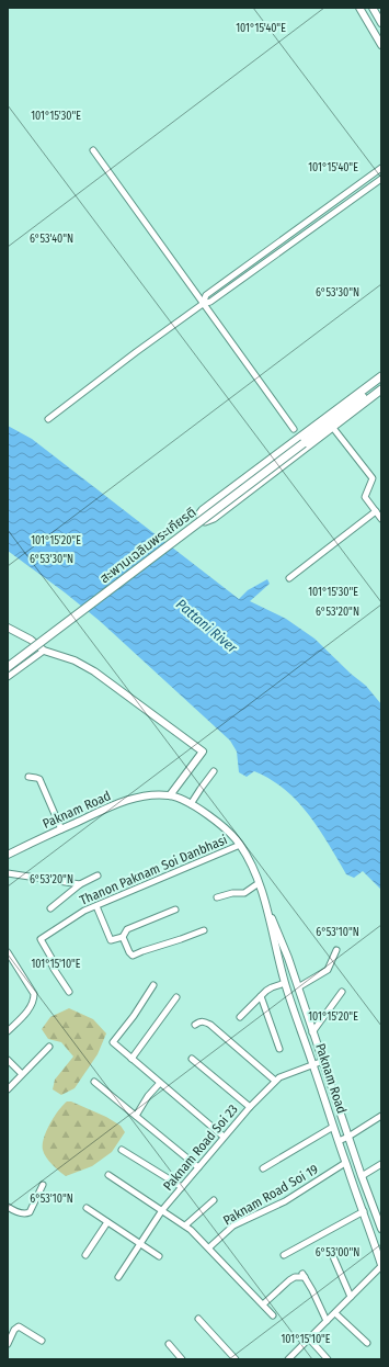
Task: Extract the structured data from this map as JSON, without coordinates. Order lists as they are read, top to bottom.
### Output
{
  "streets": {
    "main road": ["สะพานเฉลิมพระเกียรติ"],
    "street": [
      "Paknam Road",
      "Thanon Paknam Soi Danbhasi",
      "Paknam Road Soi 23",
      "Paknam Road Soi 19"
    ]
  },
  "crossings": [
    ["Paknam Road", "Thanon Paknam Soi Danbhasi"],
    ["Paknam Road", "Paknam Road Soi 23"],
    ["Paknam Road", "Paknam Road Soi 19"]
  ],
  "water": ["Pattani River"],
  "coordinates": [
    "101°15'40\"E",
    "101°15'30\"E",
    "6°53'40\"N",
    "6°53'30\"N",
    "101°15'20\"E",
    "6°53'20\"N",
    "6°53'10\"N",
    "101°15'10\"E",
    "6°53'00\"N"
  ]
}
